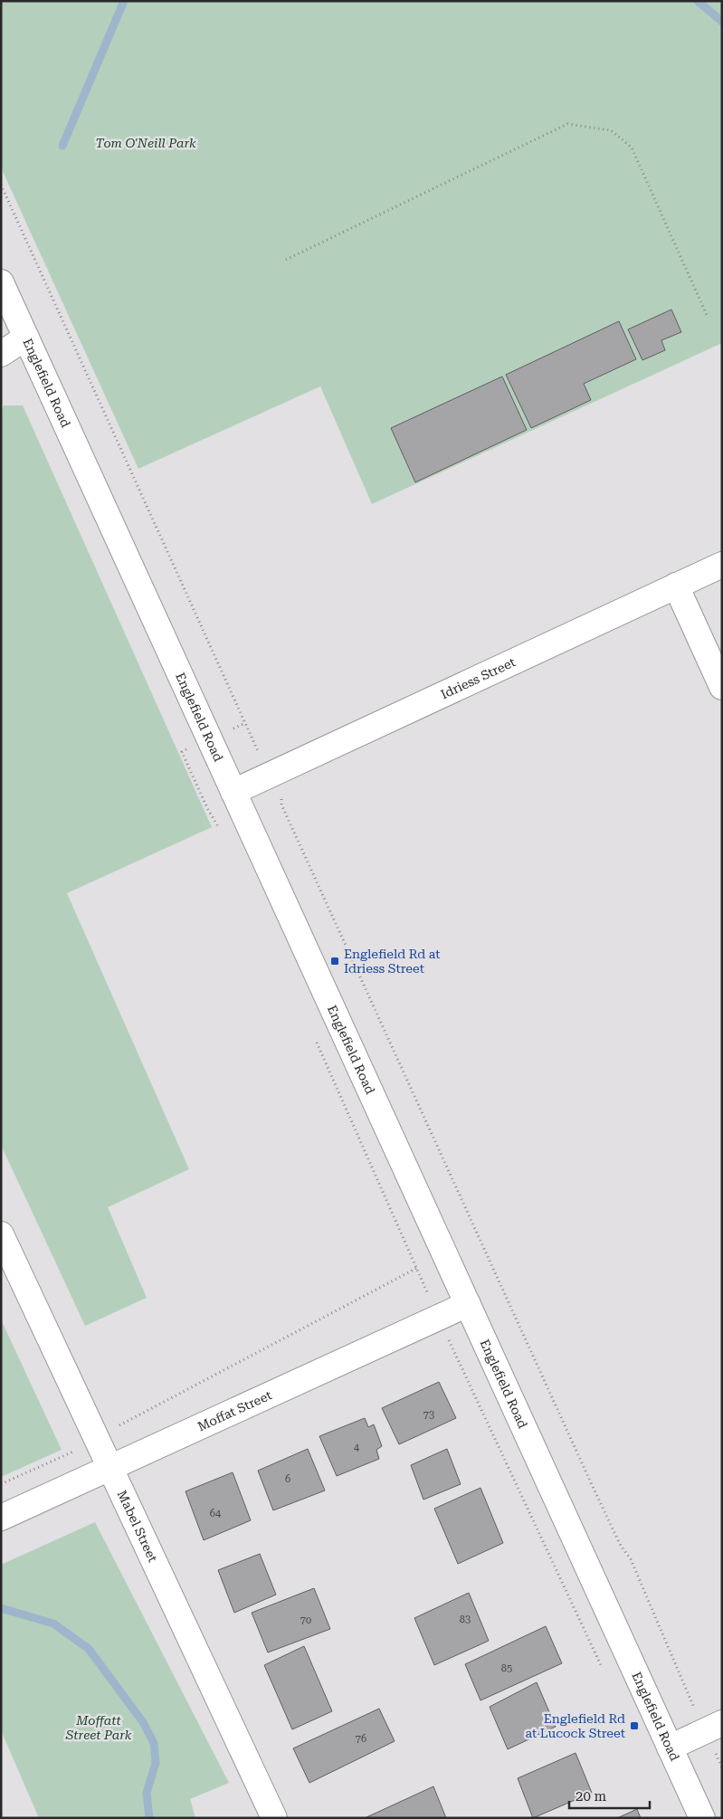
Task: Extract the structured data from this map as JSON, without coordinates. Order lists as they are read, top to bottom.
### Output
{
  "streets": {
    "street": [
      "Englefield Road",
      "Idriess Street",
      "Moffat Street",
      "Mabel Street"
    ]
  },
  "crossings": [
    ["Englefield Road", "Idriess Street"],
    ["Englefield Road", "Moffat Street"],
    ["Moffat Street", "Mabel Street"]
  ],
  "parks": ["Tom O'Neill Park", "Moffatt Street Park"],
  "places": {
    "transit": ["Englefield Rd at Idriess Street", "Englefield Rd at Lucock Street"]
  },
  "house_numbers": [
    "73",
    "4",
    "6",
    "64",
    "83",
    "70",
    "85",
    "76"
  ],
  "scale_bar": "20 m"
}
